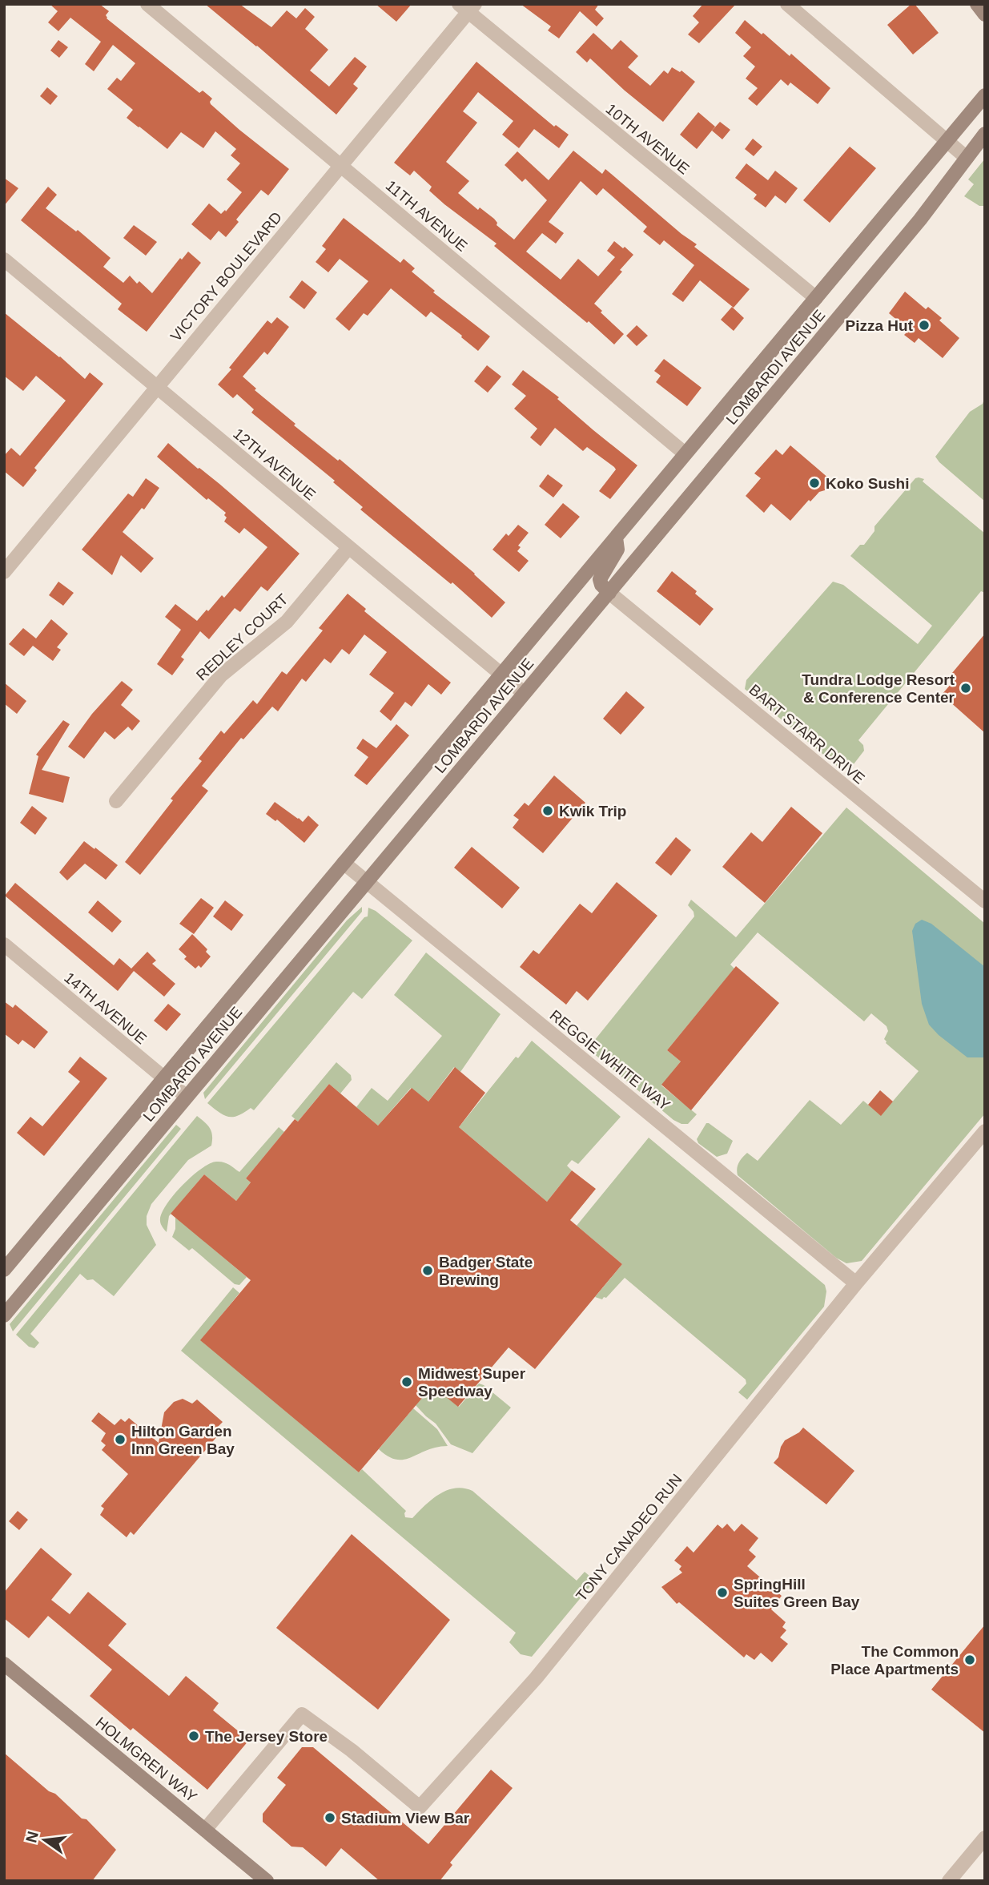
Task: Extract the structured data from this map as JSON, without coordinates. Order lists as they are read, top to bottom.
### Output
{
  "streets": {
    "main road": ["LOMBARDI AVENUE", "HOLMGREN WAY"],
    "street": [
      "10TH AVENUE",
      "11TH AVENUE",
      "VICTORY BOULEVARD",
      "12TH AVENUE",
      "REDLEY COURT",
      "BART STARR DRIVE",
      "14TH AVENUE",
      "REGGIE WHITE WAY",
      "TONY CANADEO RUN"
    ]
  },
  "crossings": [
    ["10TH AVENUE", "VICTORY BOULEVARD"],
    ["10TH AVENUE", "LOMBARDI AVENUE"],
    ["11TH AVENUE", "VICTORY BOULEVARD"],
    ["11TH AVENUE", "LOMBARDI AVENUE"],
    ["VICTORY BOULEVARD", "12TH AVENUE"],
    ["LOMBARDI AVENUE", "12TH AVENUE"],
    ["LOMBARDI AVENUE", "BART STARR DRIVE"],
    ["LOMBARDI AVENUE", "14TH AVENUE"],
    ["LOMBARDI AVENUE", "REGGIE WHITE WAY"],
    ["12TH AVENUE", "REDLEY COURT"],
    ["REGGIE WHITE WAY", "TONY CANADEO RUN"],
    ["TONY CANADEO RUN", "HOLMGREN WAY"]
  ],
  "places": [
    "Pizza Hut",
    "Koko Sushi",
    "Tundra Lodge Resort & Conference Center",
    "Kwik Trip",
    "Badger State Brewing",
    "Midwest Super Speedway",
    "Hilton Garden Inn Green Bay",
    "SpringHill Suites Green Bay",
    "The Common Place Apartments",
    "The Jersey Store",
    "Stadium View Bar"
  ],
  "north": "left"
}
